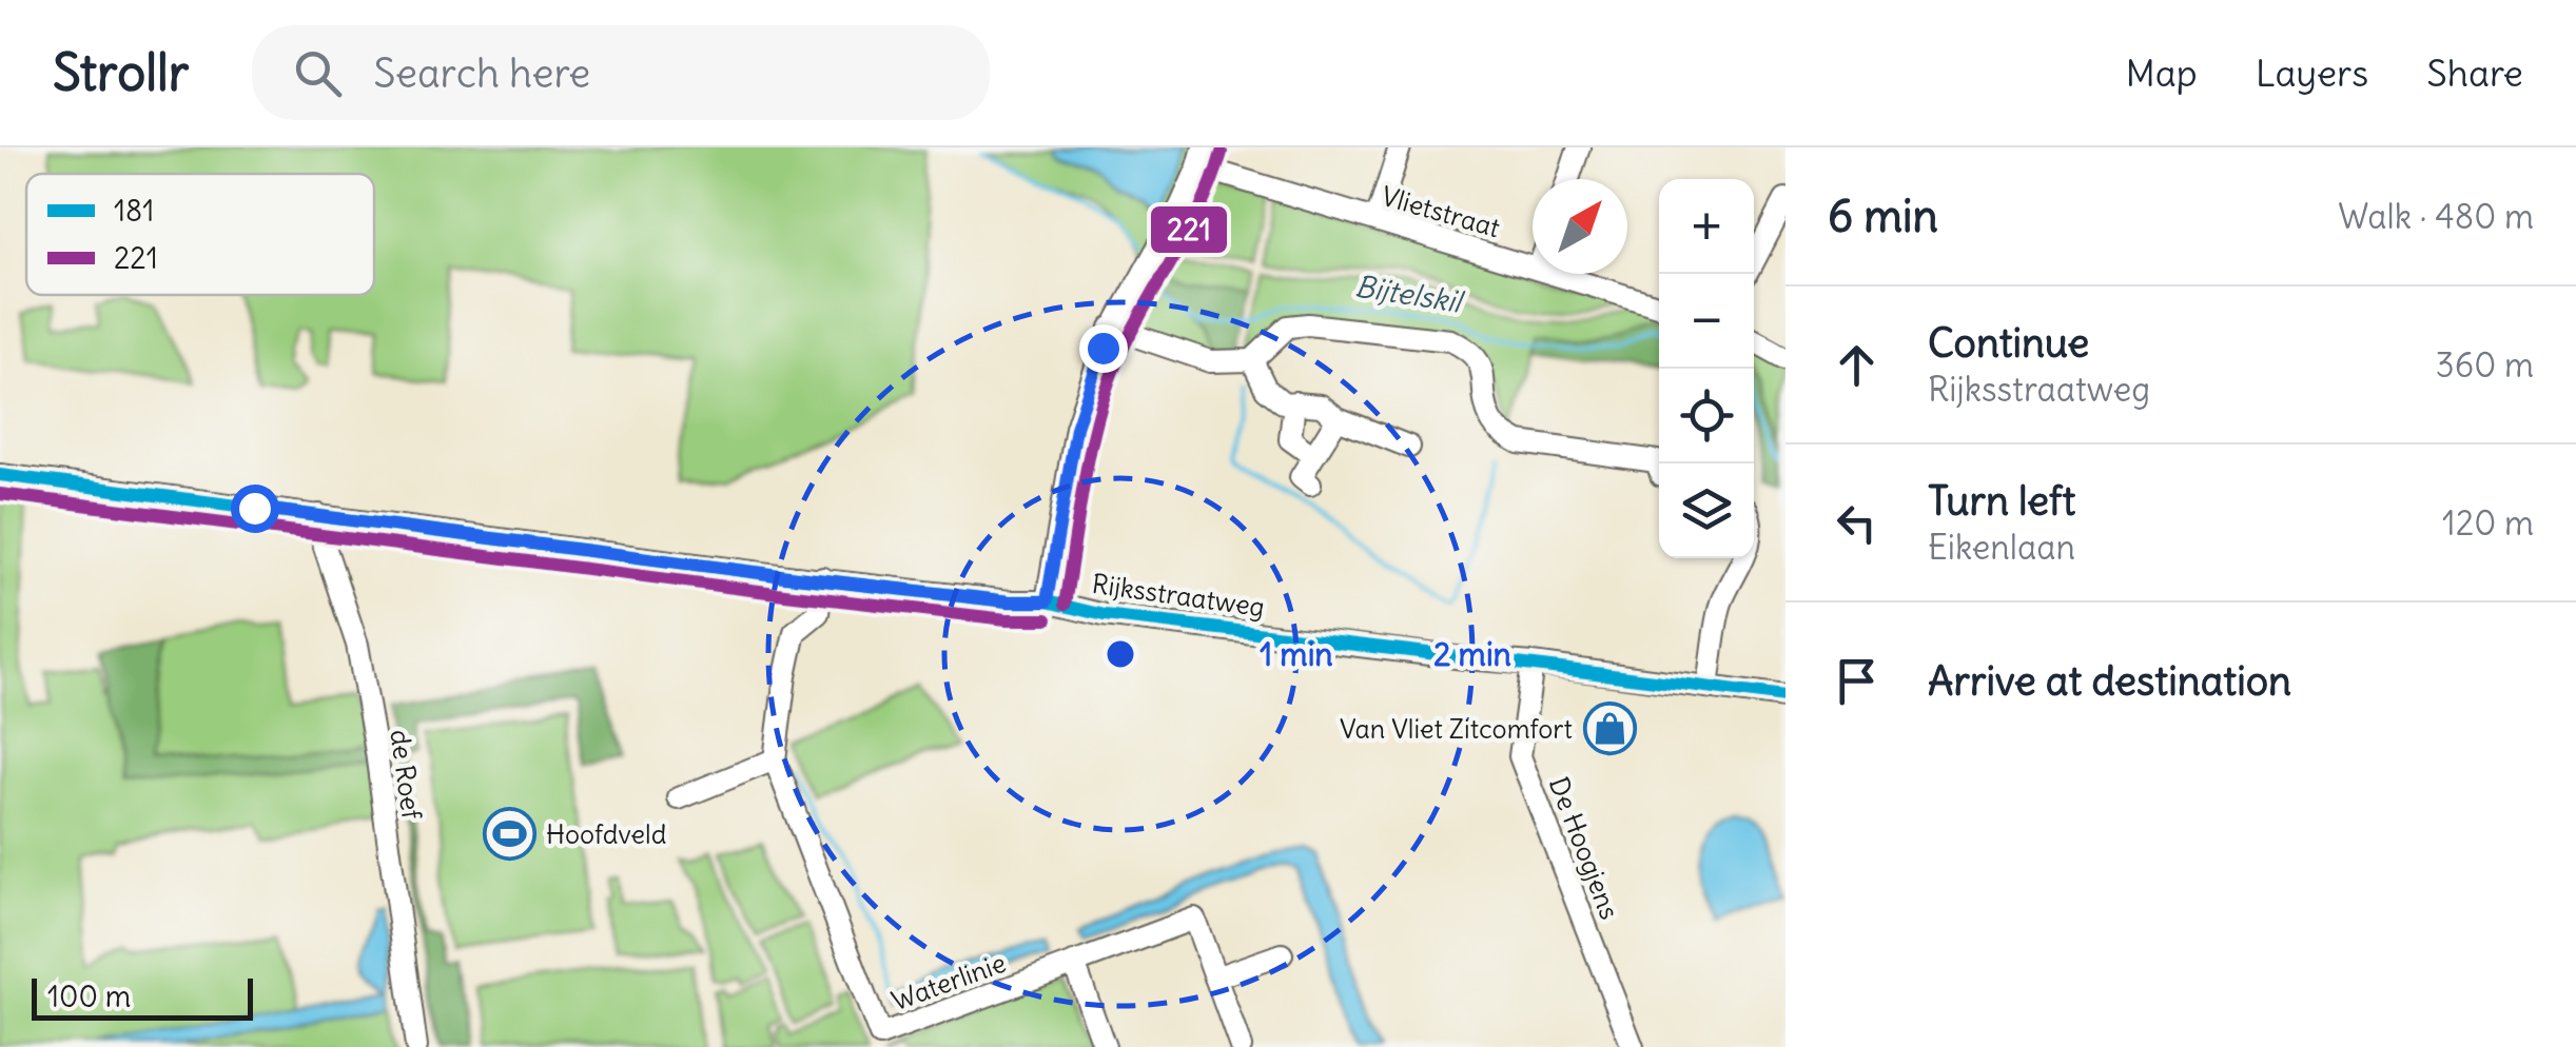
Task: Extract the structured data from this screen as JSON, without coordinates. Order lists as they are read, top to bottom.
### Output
{
  "streets": {
    "street": [
      "Vlietstraat",
      "Rijksstraatweg",
      "de Roef",
      "De Hoogjens",
      "Waterlinie"
    ]
  },
  "crossings": [
    ["Rijksstraatweg", "de Roef"],
    ["Rijksstraatweg", "De Hoogjens"],
    ["Rijksstraatweg", "Waterlinie"]
  ],
  "water": ["Bijtelskil"],
  "places": {
    "shop": ["Van Vliet Zitcomfort"],
    "sports": ["Hoofdveld"]
  },
  "lines": ["transit line 221", "transit line 181"],
  "legend": ["181", "221"],
  "scale_bar": "100 m",
  "north": "top right",
  "page": {
    "header": "Strollr",
    "search": "Search here",
    "nav": ["Map", "Layers", "Share"],
    "heading": ["6 min", "Walk · 480 m"],
    "map_buttons": ["+", "−"],
    "list": [
      ["Continue", "Rijksstraatweg", "360 m"],
      ["Turn left", "Eikenlaan", "120 m"],
      "Arrive at destination"
    ],
    "scale": "100 m"
  },
  "rings": ["1 min", "2 min"]
}
